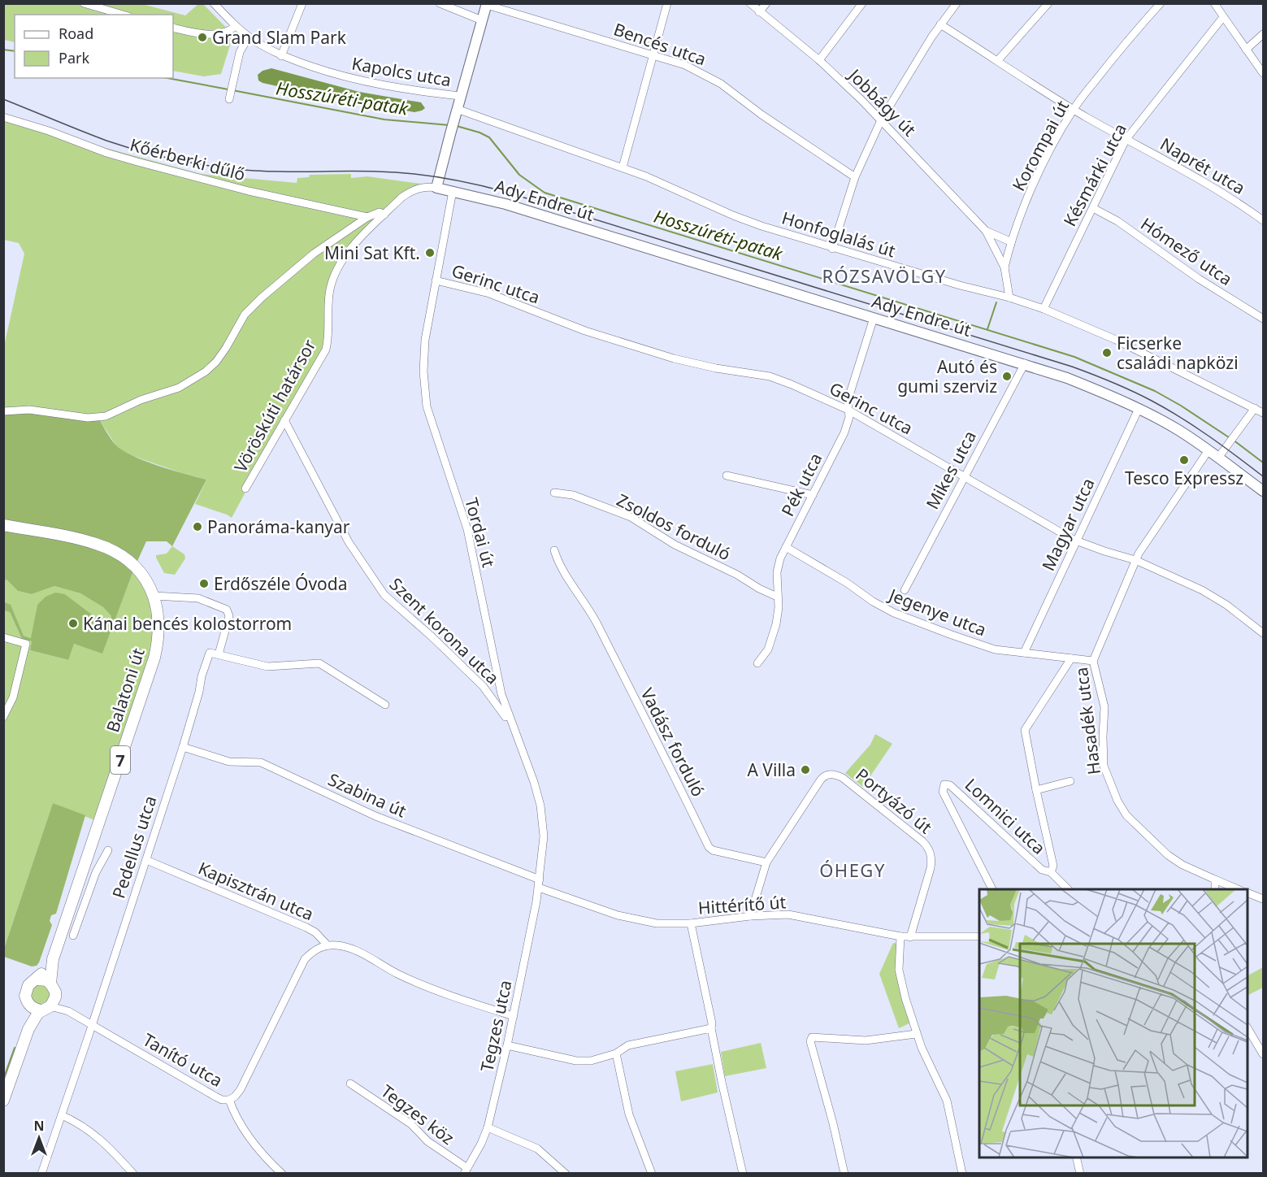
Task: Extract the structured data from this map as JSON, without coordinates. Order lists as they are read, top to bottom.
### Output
{
  "streets": {
    "main road": ["Balatoni út", "7"],
    "street": [
      "Bencés utca",
      "Kapolcs utca",
      "Jobbágy út",
      "Korompai út",
      "Kőérberki dűlő",
      "Naprét utca",
      "Késmárki utca",
      "Ady Endre út",
      "Honfoglalás út",
      "Hómező utca",
      "Gerinc utca",
      "Vöröskúti határsor",
      "Mikes utca",
      "Pék utca",
      "Magyar utca",
      "Zsoldos forduló",
      "Tordai út",
      "Jegenye utca",
      "Szent korona utca",
      "Hasadék utca",
      "Vadász forduló",
      "Szabina út",
      "Portyázó út",
      "Lomnici utca",
      "Pedellus utca",
      "Kapisztrán utca",
      "Hittérítő út",
      "Tegzes utca",
      "Tanító utca",
      "Tegzes köz"
    ]
  },
  "crossings": [
    ["Jobbágy út", "Korompai út"],
    ["Jobbágy út", "Honfoglalás út"],
    ["Korompai út", "Naprét utca"],
    ["Kőérberki dűlő", "Vöröskúti határsor"],
    ["Naprét utca", "Késmárki utca"],
    ["Késmárki utca", "Honfoglalás út"],
    ["Késmárki utca", "Hómező utca"],
    ["Ady Endre út", "Vöröskúti határsor"],
    ["Ady Endre út", "Mikes utca"],
    ["Ady Endre út", "Pék utca"],
    ["Ady Endre út", "Magyar utca"],
    ["Ady Endre út", "Tordai út"],
    ["Ady Endre út", "Hasadék utca"],
    ["Gerinc utca", "Mikes utca"],
    ["Gerinc utca", "Pék utca"],
    ["Gerinc utca", "Magyar utca"],
    ["Gerinc utca", "Tordai út"],
    ["Gerinc utca", "Hasadék utca"],
    ["Vöröskúti határsor", "Szent korona utca"],
    ["Pék utca", "Zsoldos forduló"],
    ["Pék utca", "Jegenye utca"],
    ["Magyar utca", "Jegenye utca"],
    ["Tordai út", "Szent korona utca"],
    ["Tordai út", "Szabina út"],
    ["Tordai út", "Hittérítő út"],
    ["Tordai út", "Tegzes utca"],
    ["Jegenye utca", "Hasadék utca"],
    ["Jegenye utca", "Lomnici utca"],
    ["Balatoni út", "Pedellus utca"],
    ["Balatoni út", "Tanító utca"],
    ["Vadász forduló", "Portyázó út"],
    ["Szabina út", "Pedellus utca"],
    ["Szabina út", "Hittérítő út"],
    ["Szabina út", "Tegzes utca"],
    ["Portyázó út", "Hittérítő út"],
    ["Pedellus utca", "Kapisztrán utca"],
    ["Pedellus utca", "Tanító utca"],
    ["Hittérítő út", "Tegzes utca"],
    ["Tegzes utca", "Tegzes köz"]
  ],
  "districts": ["RÓZSAVÖLGY", "ÓHEGY"],
  "water": ["Hosszúréti-patak"],
  "places": [
    "Grand Slam Park",
    "Mini Sat Kft.",
    "Ficserke családi napközi",
    "Autó és gumi szerviz",
    "Tesco Expressz",
    "Panoráma-kanyar",
    "Erdőszéle Óvoda",
    "Kánai bencés kolostorrom",
    "A Villa"
  ],
  "legend": ["Road", "Park"],
  "north": "top"
}
